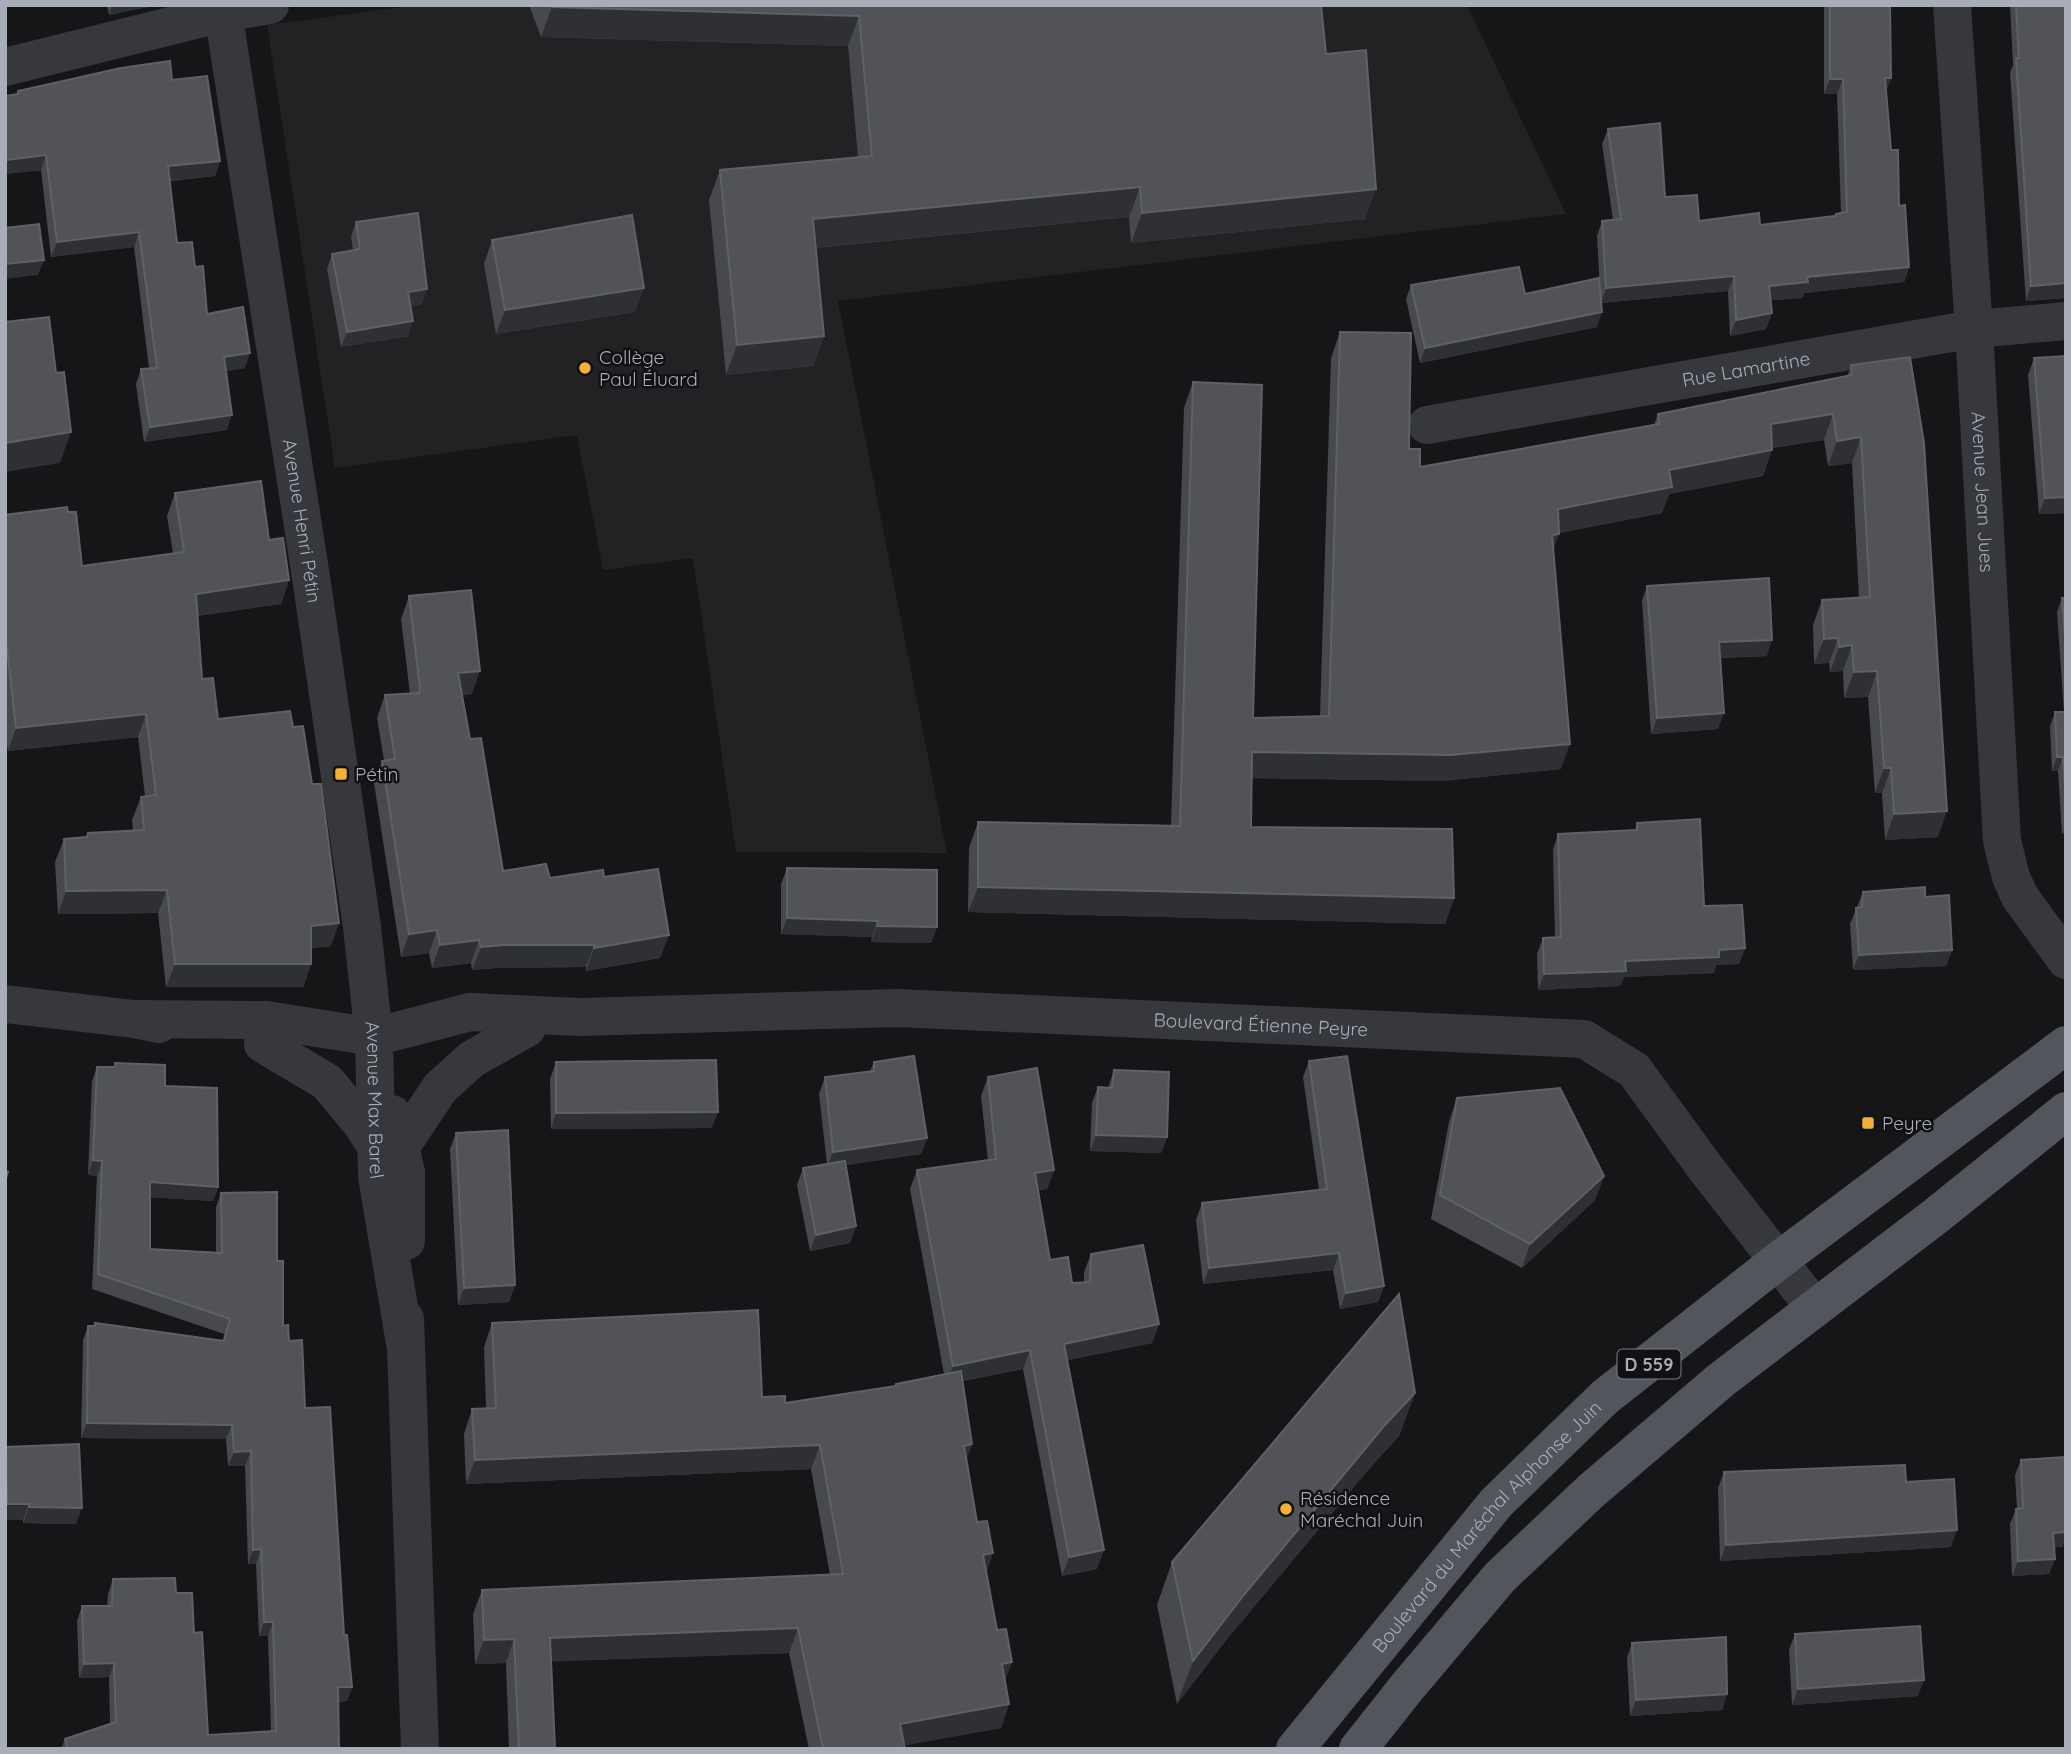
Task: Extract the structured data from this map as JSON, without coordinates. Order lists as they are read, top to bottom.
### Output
{
  "streets": {
    "main road": ["D 559", "Boulevard du Maréchal Alphonse Juin"],
    "street": [
      "Rue Lamartine",
      "Avenue Jean Jues",
      "Avenue Henri Pétin",
      "Boulevard Étienne Peyre",
      "Avenue Max Barel"
    ]
  },
  "crossings": [
    ["Rue Lamartine", "Avenue Jean Jues"],
    ["Avenue Henri Pétin", "Boulevard Étienne Peyre"],
    ["Avenue Henri Pétin", "Avenue Max Barel"],
    ["Boulevard Étienne Peyre", "Avenue Max Barel"],
    ["Boulevard Étienne Peyre", "D 559"],
    ["Boulevard Étienne Peyre", "Boulevard du Maréchal Alphonse Juin"]
  ],
  "places": {
    "other": ["Collège Paul Éluard", "Résidence Maréchal Juin"],
    "transit": ["Pétin", "Peyre"]
  }
}
